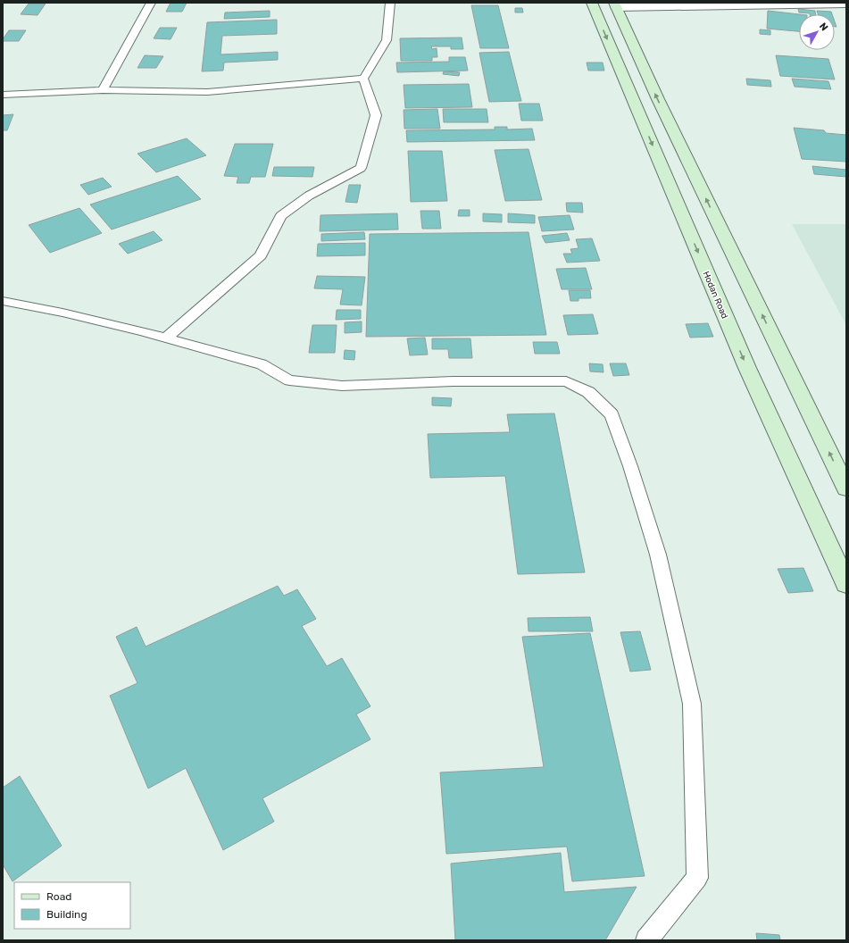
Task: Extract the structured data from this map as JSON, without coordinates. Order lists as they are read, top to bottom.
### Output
{
  "streets": {
    "main road": ["Hodan Road"]
  },
  "legend": ["Road", "Building"],
  "north": "top right"
}
